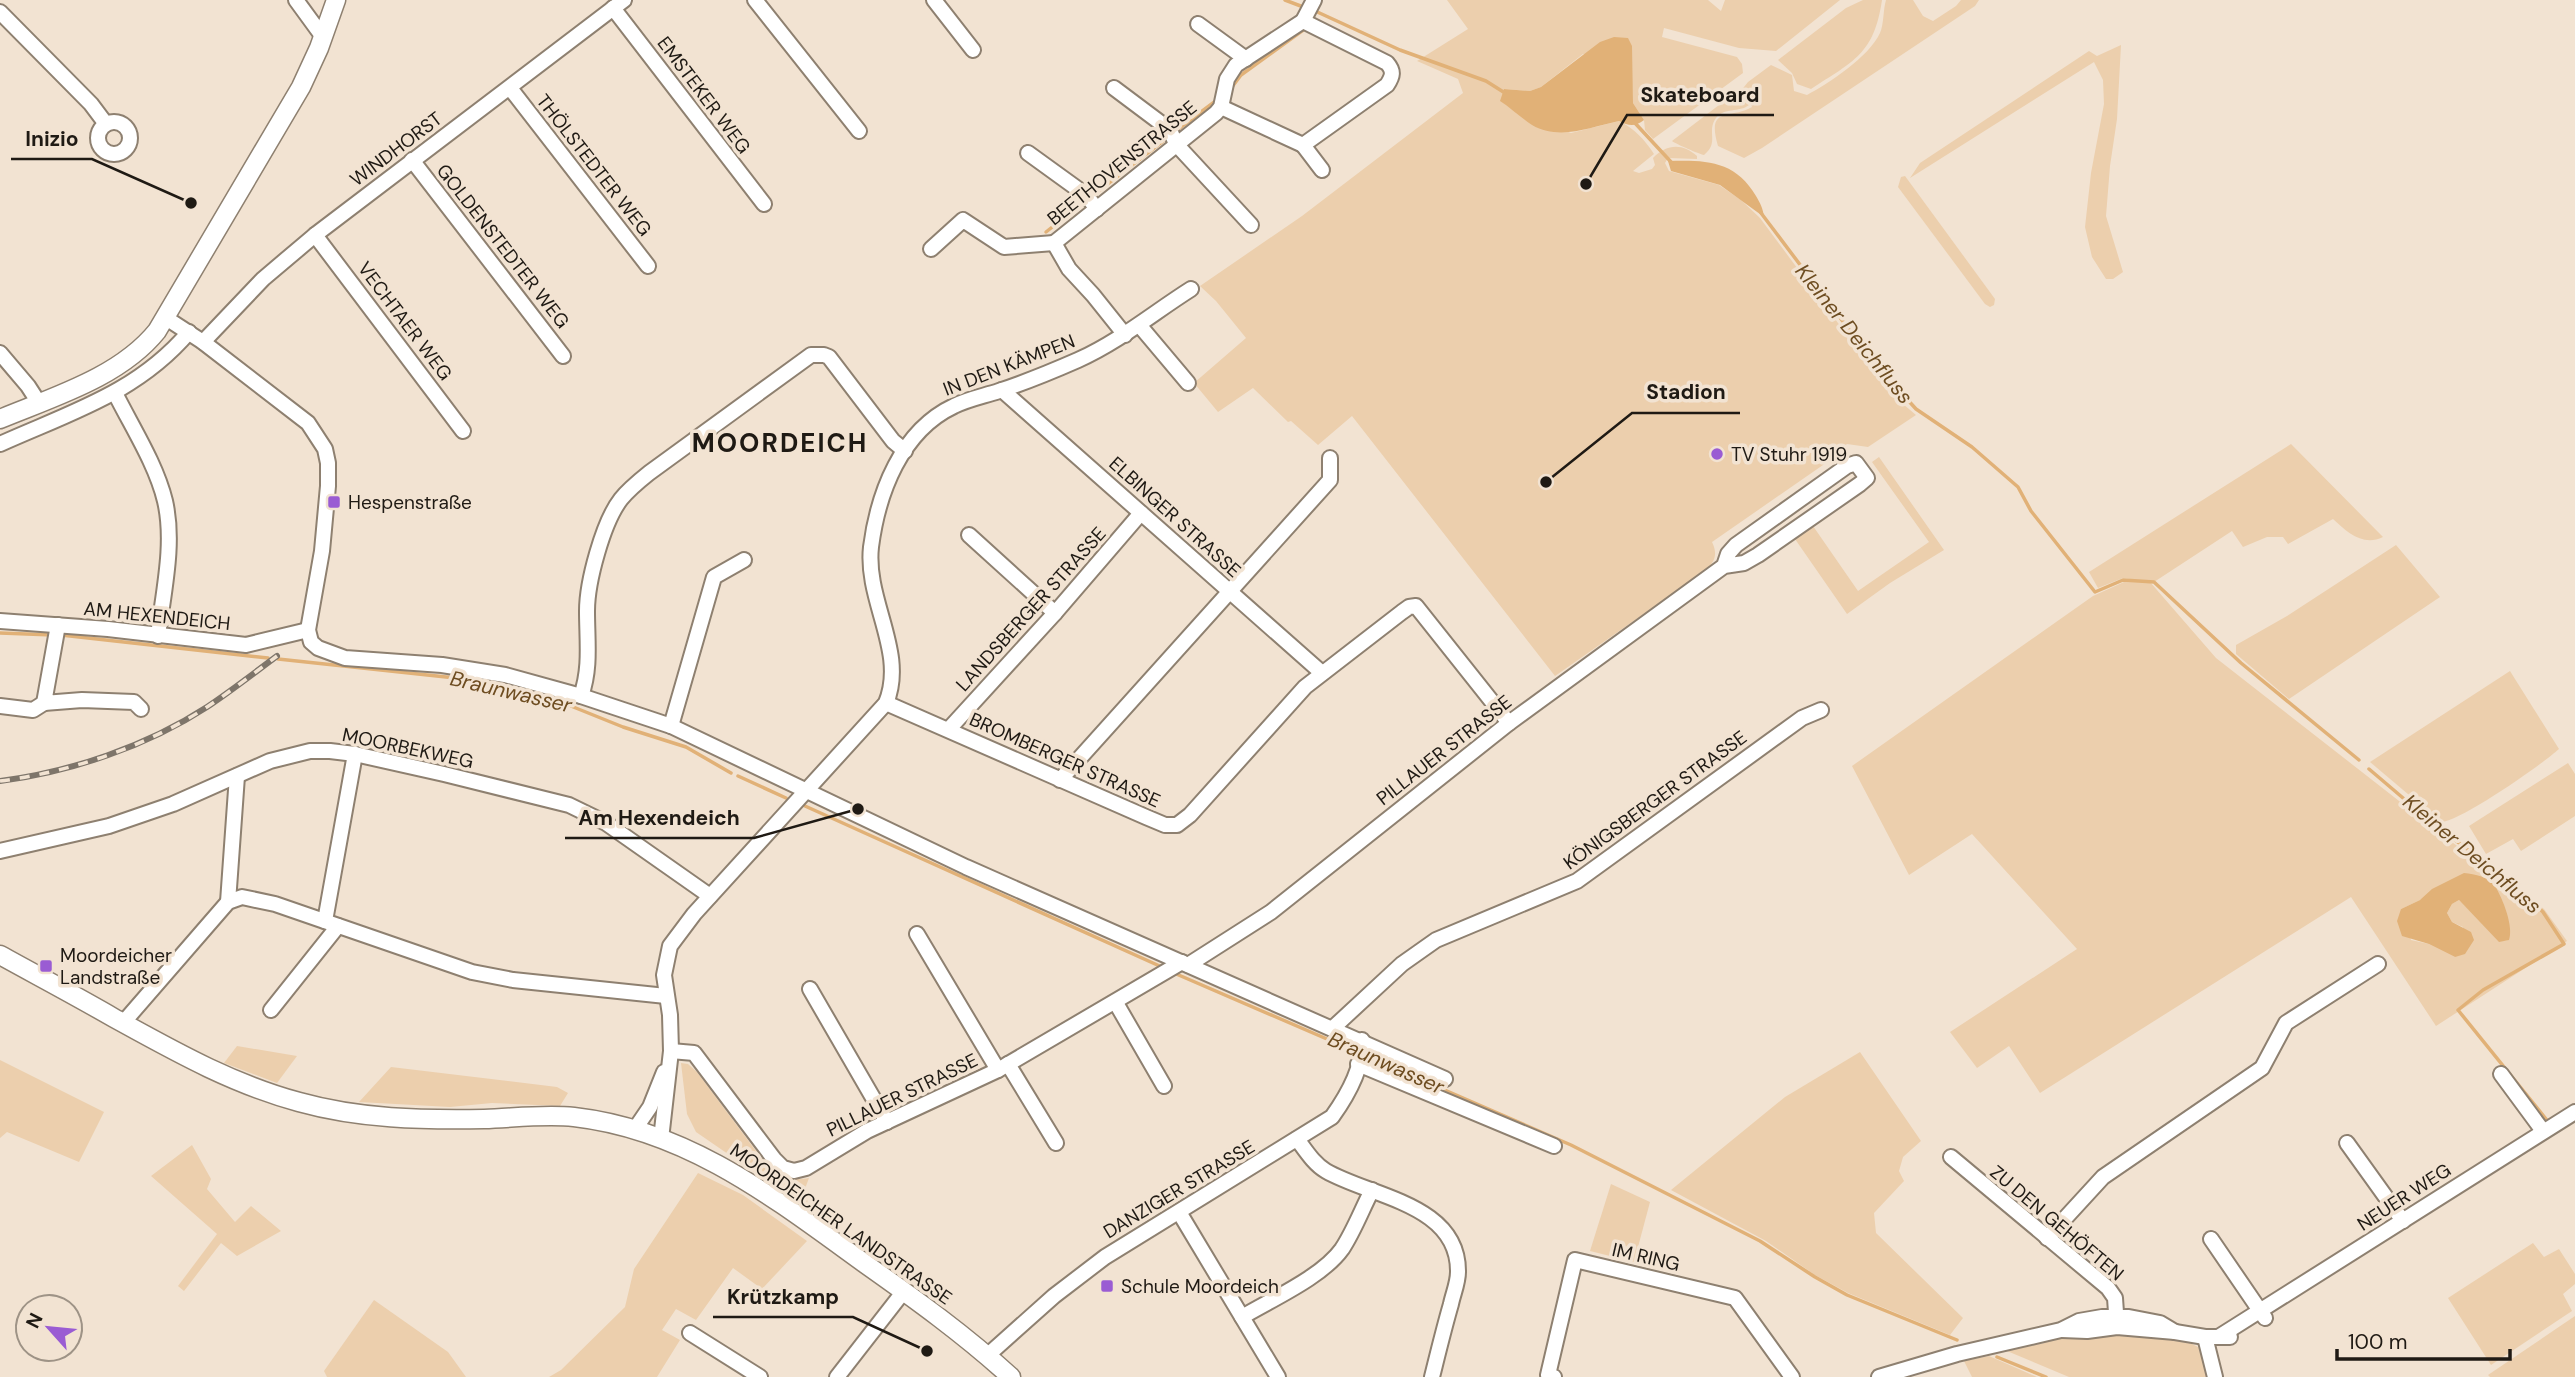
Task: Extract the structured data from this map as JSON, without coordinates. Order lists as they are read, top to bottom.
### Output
{
  "streets": {
    "main road": ["MOORDEICHER LANDSTRASSE"],
    "street": [
      "EMSTEKER WEG",
      "WINDHORST",
      "BEETHOVENSTRASSE",
      "THÖLSTEDTER WEG",
      "GOLDENSTEDTER WEG",
      "VECHTAER WEG",
      "IN DEN KÄMPEN",
      "ELBINGER STRASSE",
      "LANDSBERGER STRASSE",
      "AM HEXENDEICH",
      "MOORBEKWEG",
      "PILLAUER STRASSE",
      "BROMBERGER STRASSE",
      "KÖNIGSBERGER STRASSE",
      "DANZIGER STRASSE",
      "NEUER WEG",
      "ZU DEN GEHÖFTEN",
      "IM RING"
    ]
  },
  "crossings": [
    ["EMSTEKER WEG", "WINDHORST"],
    ["WINDHORST", "THÖLSTEDTER WEG"],
    ["WINDHORST", "GOLDENSTEDTER WEG"],
    ["WINDHORST", "VECHTAER WEG"],
    ["BEETHOVENSTRASSE", "IN DEN KÄMPEN"],
    ["IN DEN KÄMPEN", "ELBINGER STRASSE"],
    ["IN DEN KÄMPEN", "BROMBERGER STRASSE"],
    ["ELBINGER STRASSE", "LANDSBERGER STRASSE"],
    ["ELBINGER STRASSE", "BROMBERGER STRASSE"],
    ["LANDSBERGER STRASSE", "BROMBERGER STRASSE"],
    ["PILLAUER STRASSE", "BROMBERGER STRASSE"],
    ["DANZIGER STRASSE", "MOORDEICHER LANDSTRASSE"],
    ["NEUER WEG", "ZU DEN GEHÖFTEN"]
  ],
  "districts": ["MOORDEICH"],
  "water": ["Kleiner Deichfluss", "Braunwasser"],
  "places": {
    "other": [
      "Skateboard",
      "Inizio",
      "TV Stuhr 1919",
      "Stadion",
      "Am Hexendeich",
      "Krützkamp"
    ],
    "transit": ["Hespenstraße", "Moordeicher Landstraße", "Schule Moordeich"]
  },
  "scale_bar": "100 m",
  "north": "top left"
}
